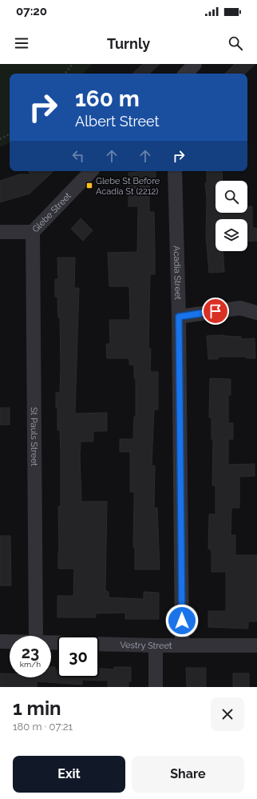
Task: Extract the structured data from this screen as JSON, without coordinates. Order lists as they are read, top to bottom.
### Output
{
  "streets": {
    "street": [
      "Glebe Street",
      "Acadia Street",
      "St Pauls Street",
      "Vestry Street"
    ]
  },
  "crossings": [
    ["Glebe Street", "St Pauls Street"],
    ["Acadia Street", "Vestry Street"]
  ],
  "places": {
    "transit": ["Glebe St Before Acadia St (2212)"]
  },
  "page": {
    "status": "07:20",
    "header": "Turnly",
    "turn": ["160 m", "Albert Street"],
    "speed": "23 km/h",
    "limit": "30",
    "heading": ["1 min", "180 m · 07:21"],
    "buttons": ["Exit", "Share"]
  }
}
